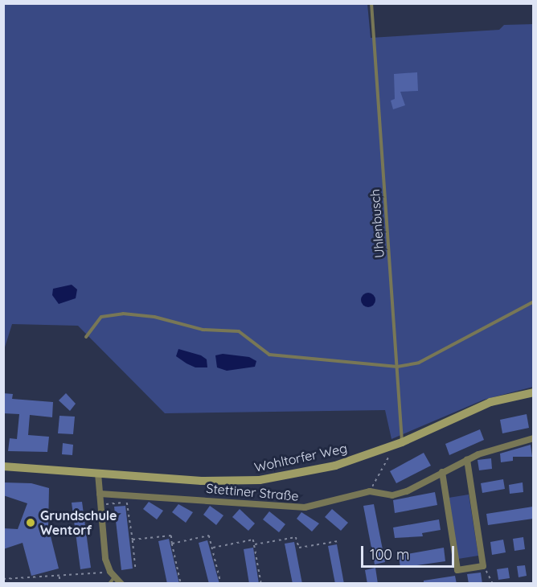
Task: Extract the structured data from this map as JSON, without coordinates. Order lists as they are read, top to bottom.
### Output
{
  "streets": {
    "main road": ["Wohltorfer Weg"],
    "street": ["Stettiner Straße"],
    "lane": ["Uhlenbusch"]
  },
  "crossings": [
    ["Uhlenbusch", "Wohltorfer Weg"]
  ],
  "places": ["Grundschule Wentorf"],
  "scale_bar": "100 m"
}
